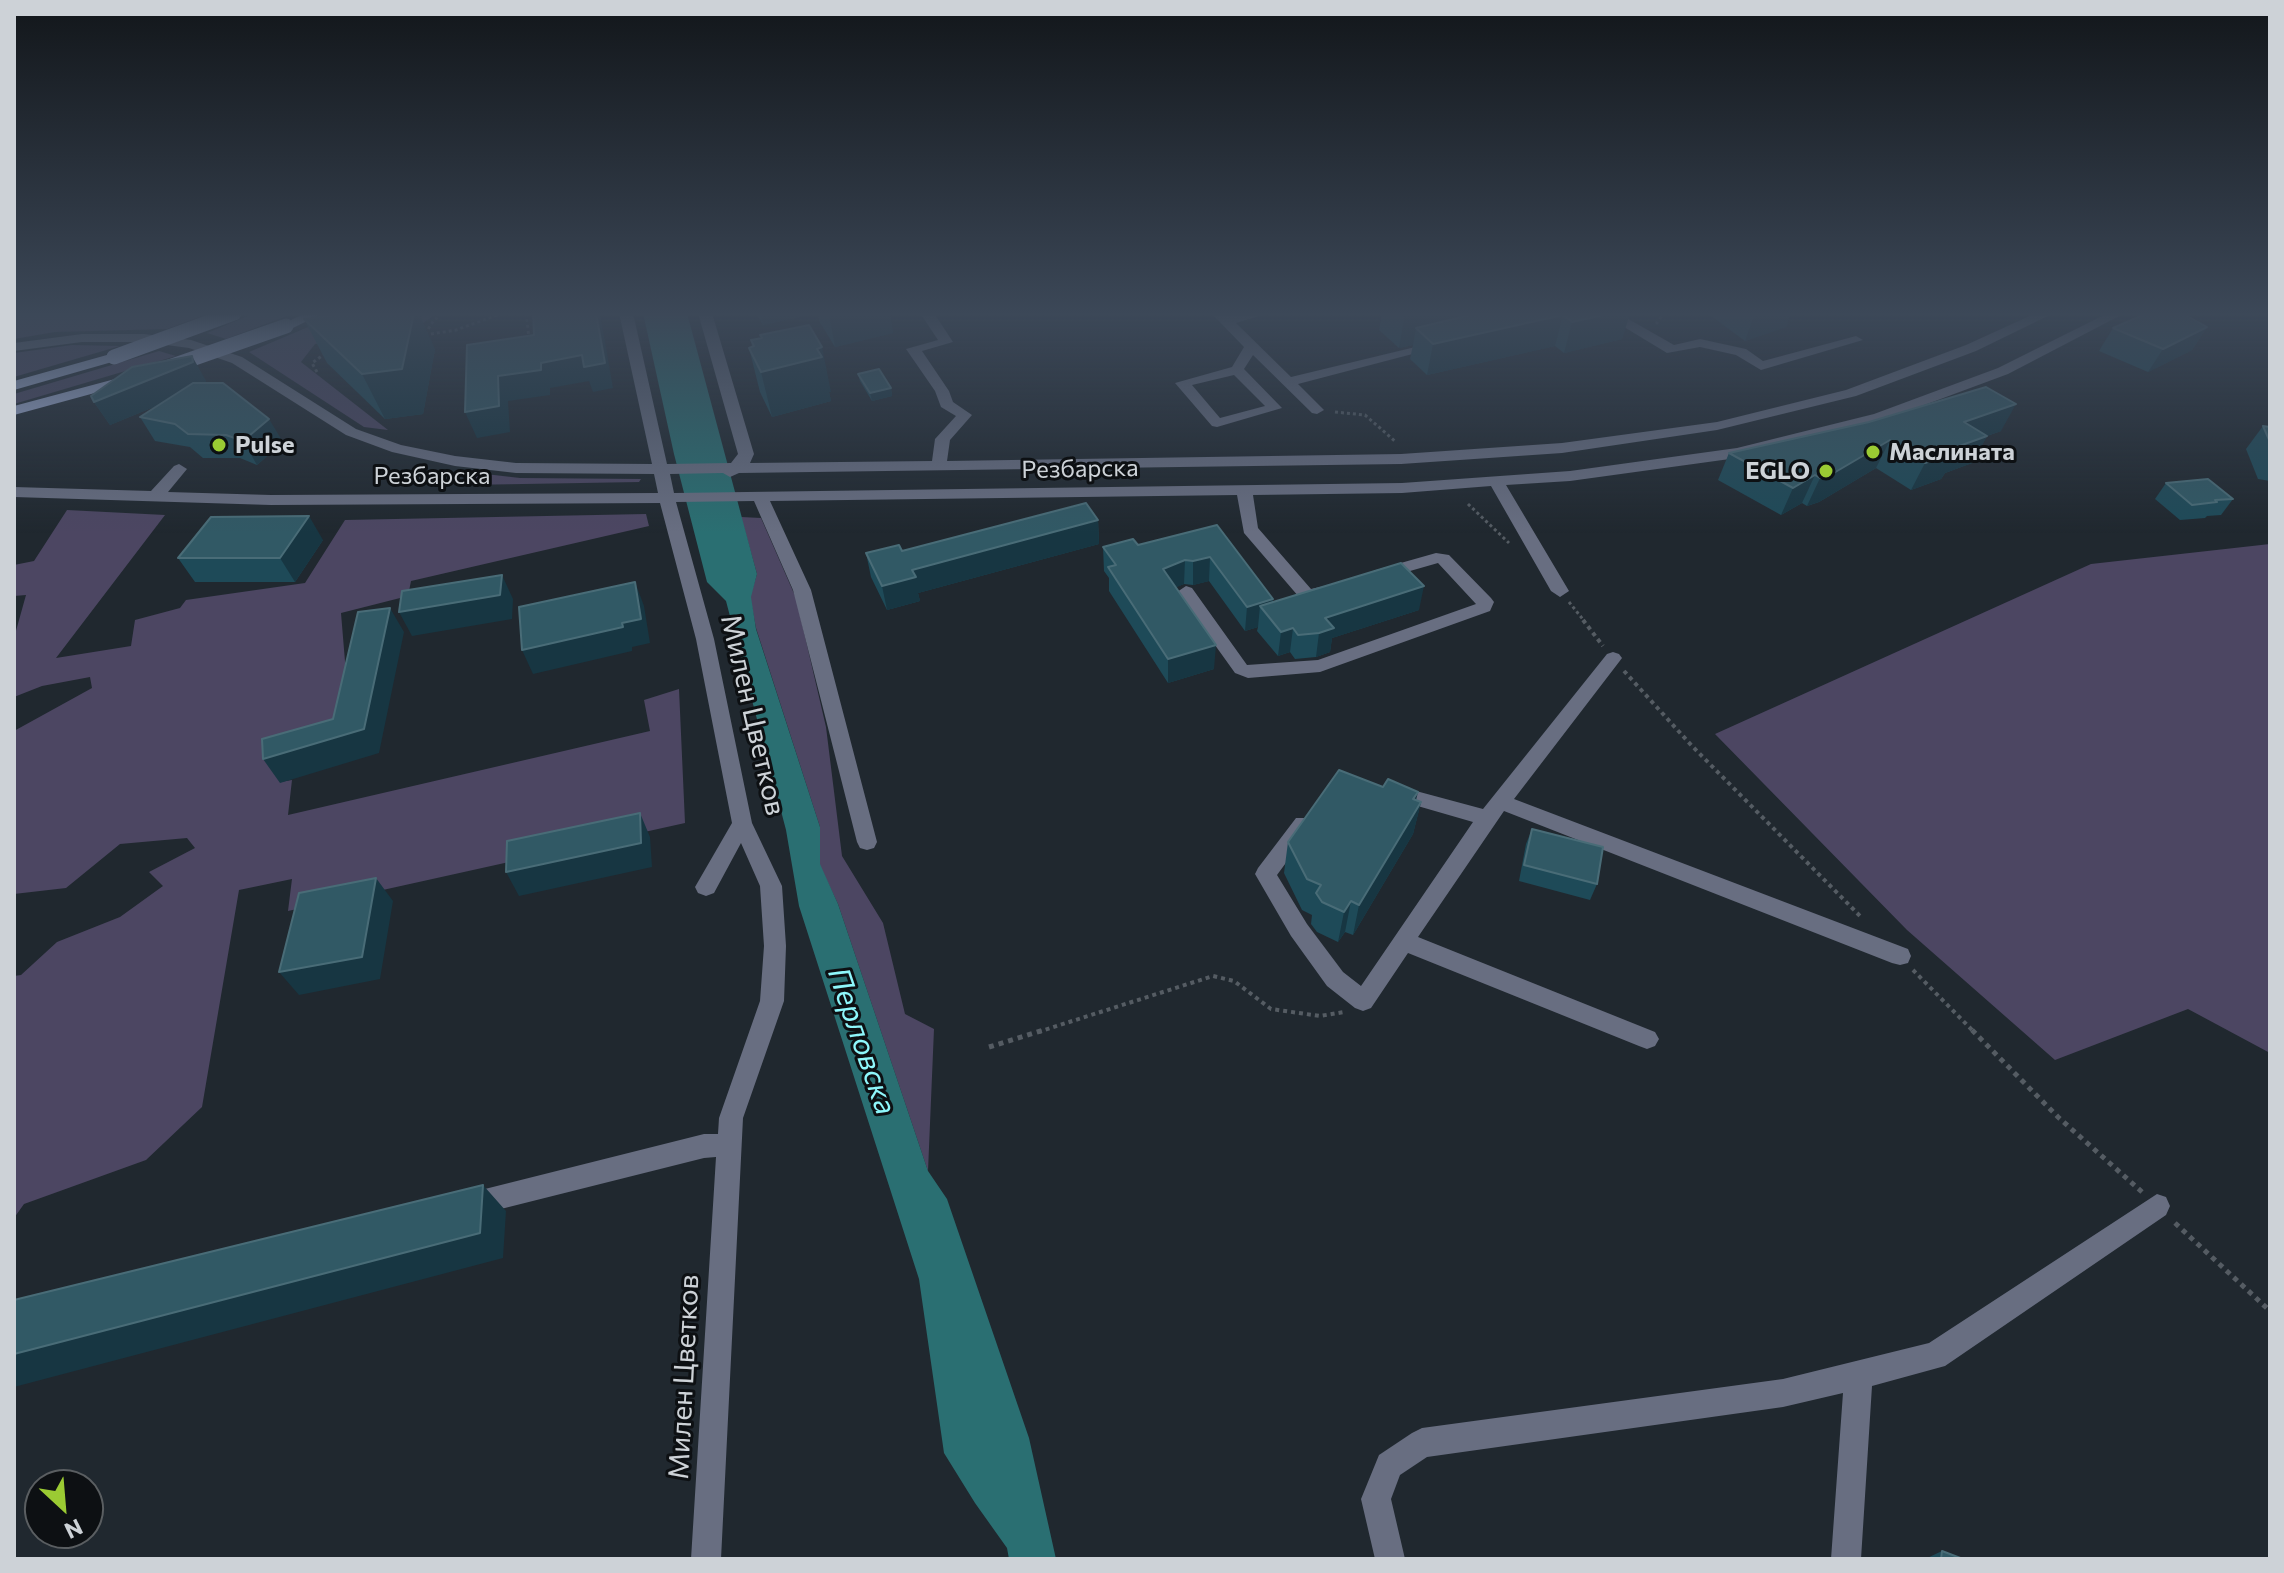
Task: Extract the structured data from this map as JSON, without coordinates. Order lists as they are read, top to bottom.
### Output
{
  "streets": {
    "street": ["Резбарска", "Милен Цветков"]
  },
  "crossings": [
    ["Резбарска", "Милен Цветков"]
  ],
  "water": ["Перловска"],
  "places": ["Pulse", "Маслината", "EGLO"],
  "north": "bottom right"
}
